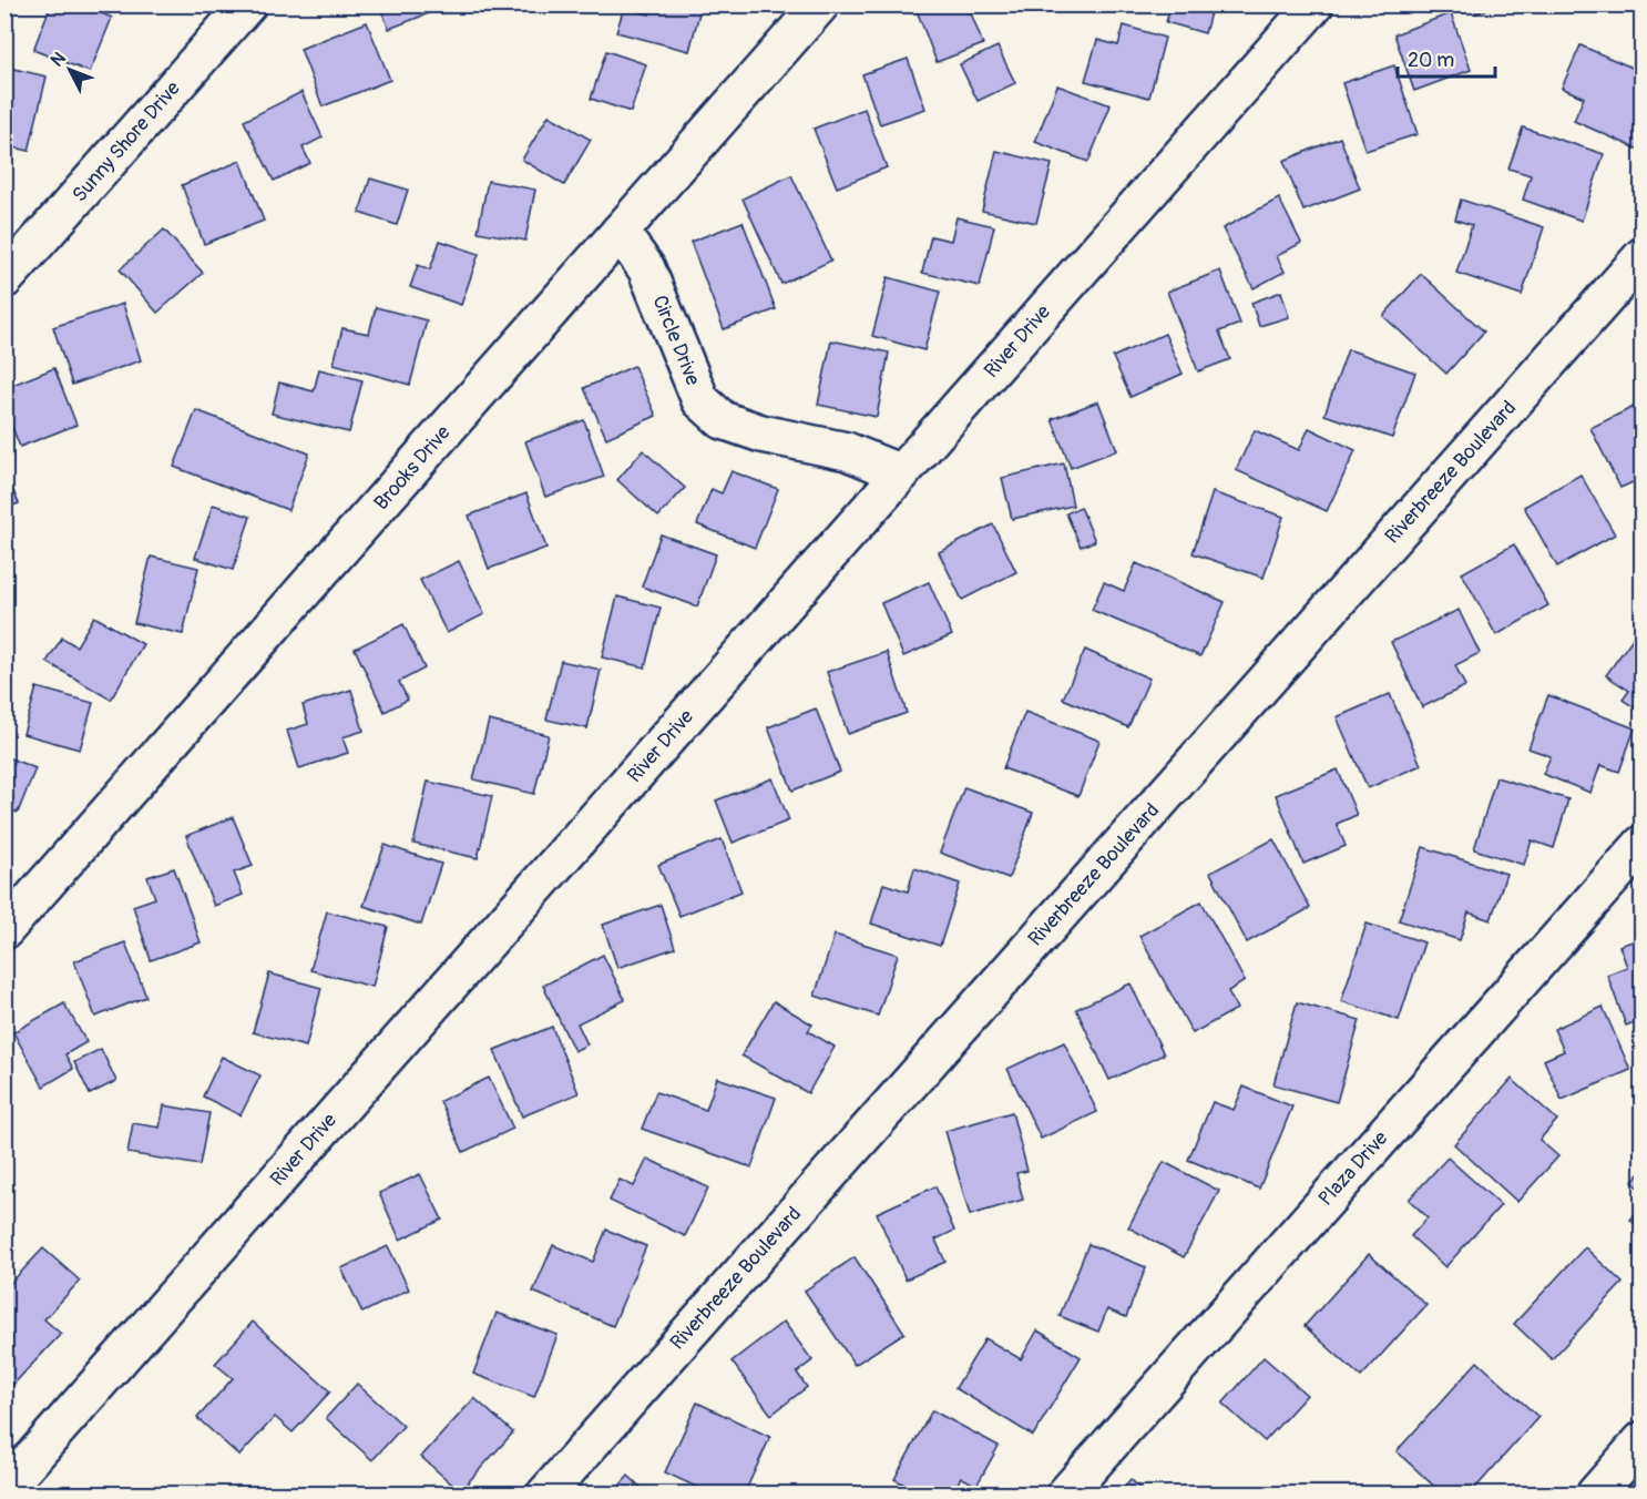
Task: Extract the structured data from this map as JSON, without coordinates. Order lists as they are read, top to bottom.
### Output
{
  "streets": {
    "street": [
      "Sunny Shore Drive",
      "Circle Drive",
      "River Drive",
      "Brooks Drive",
      "Riverbreeze Boulevard",
      "Plaza Drive"
    ]
  },
  "crossings": [
    ["Circle Drive", "River Drive"],
    ["Circle Drive", "Brooks Drive"]
  ],
  "scale_bar": "20 m",
  "north": "top left"
}
